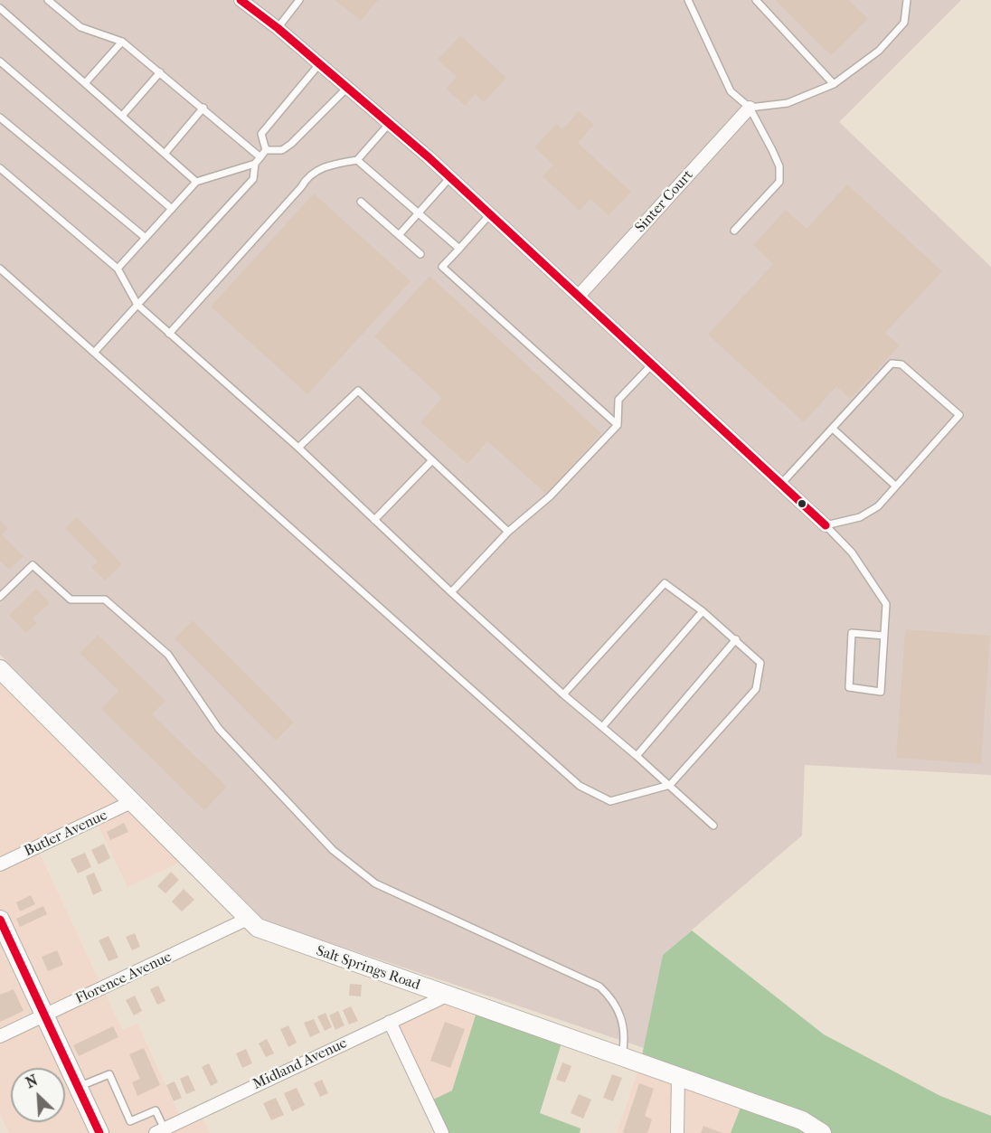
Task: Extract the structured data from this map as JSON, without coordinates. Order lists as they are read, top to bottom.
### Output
{
  "streets": {
    "street": [
      "Sinter Court",
      "Butler Avenue",
      "Salt Springs Road",
      "Florence Avenue",
      "Midland Avenue"
    ]
  },
  "crossings": [
    ["Butler Avenue", "Salt Springs Road"],
    ["Salt Springs Road", "Florence Avenue"],
    ["Salt Springs Road", "Midland Avenue"]
  ],
  "north": "top left"
}
